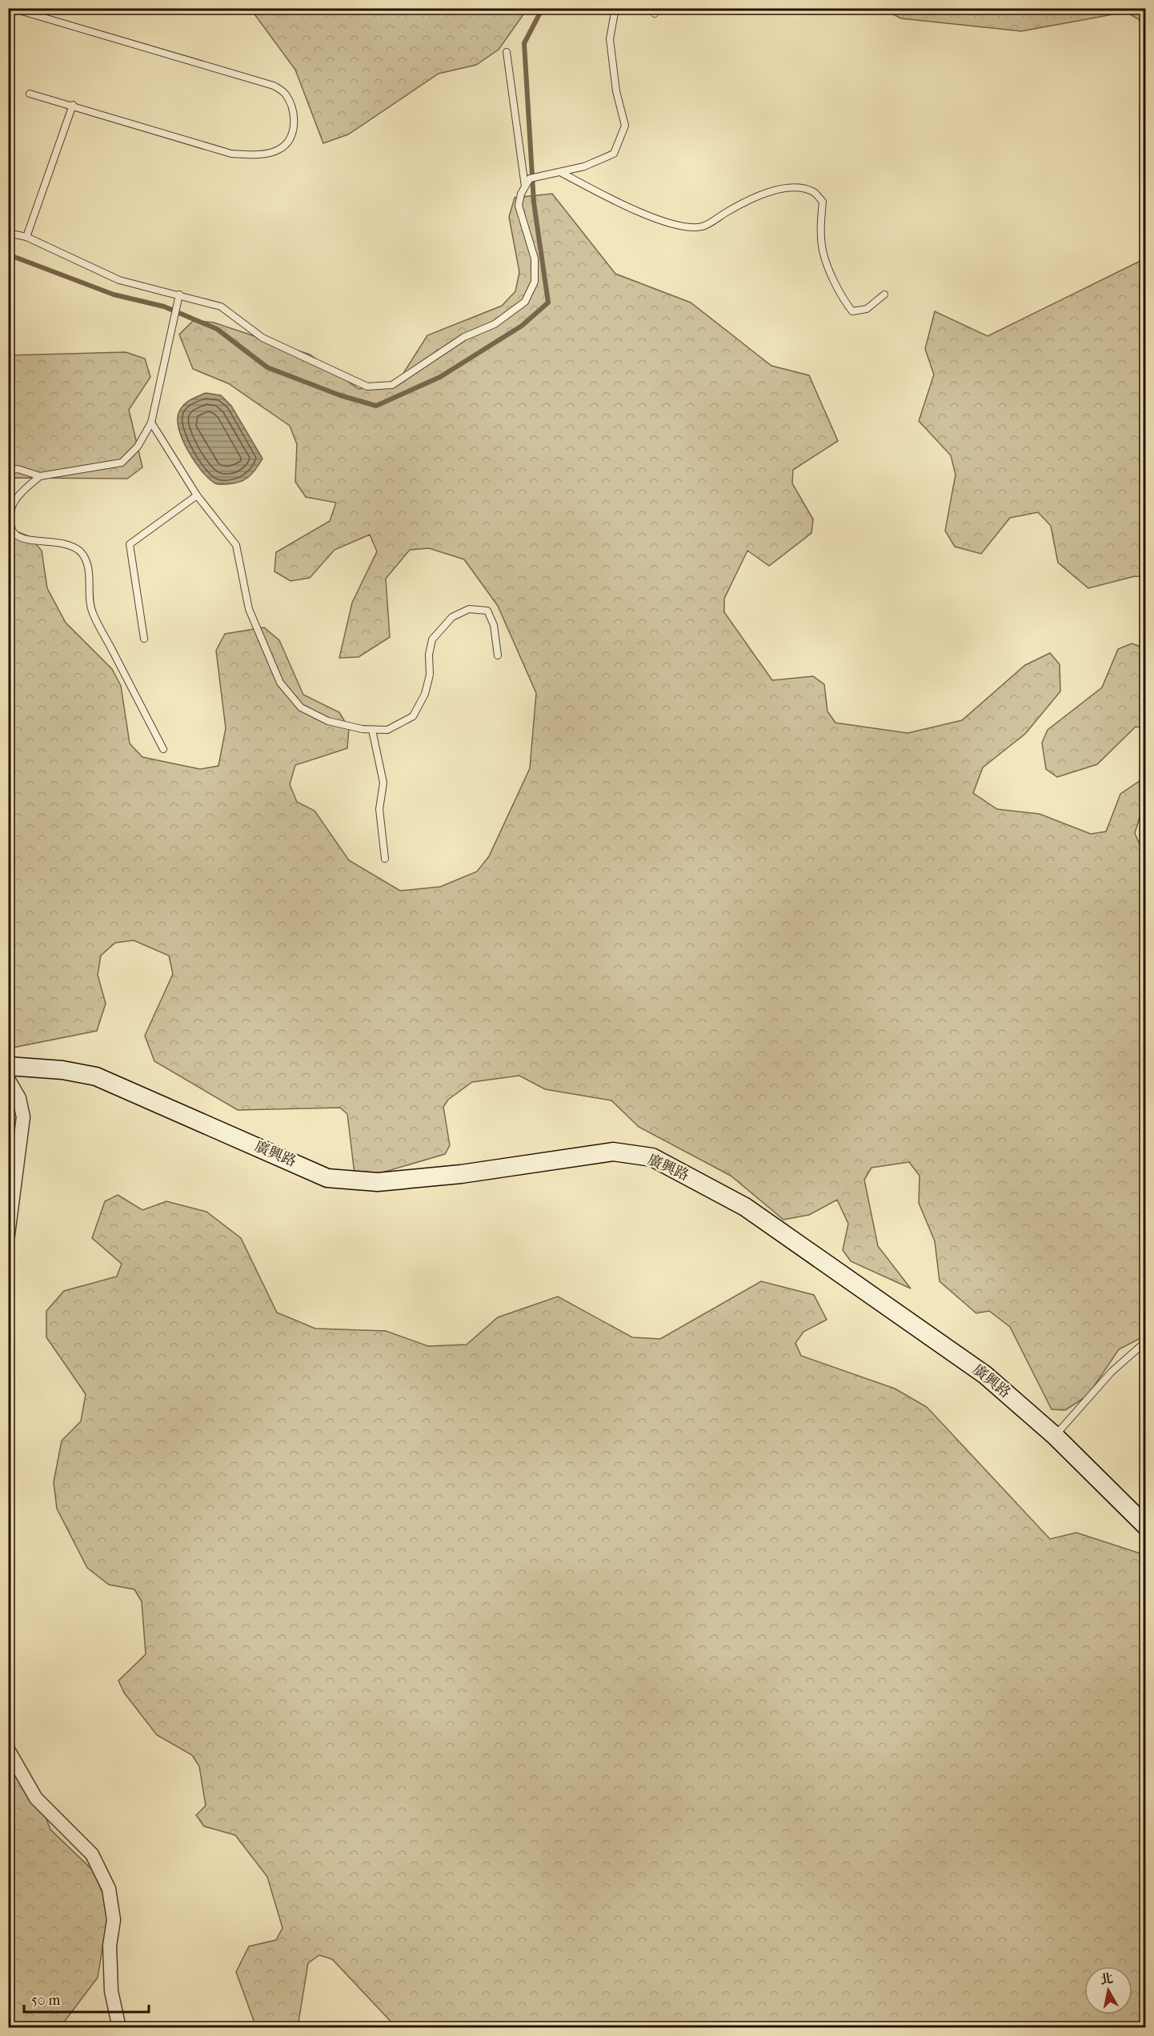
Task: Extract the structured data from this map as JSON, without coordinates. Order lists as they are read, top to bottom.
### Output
{
  "streets": {
    "street": ["廣興路"]
  },
  "scale_bar": "50 m",
  "north": "top"
}
